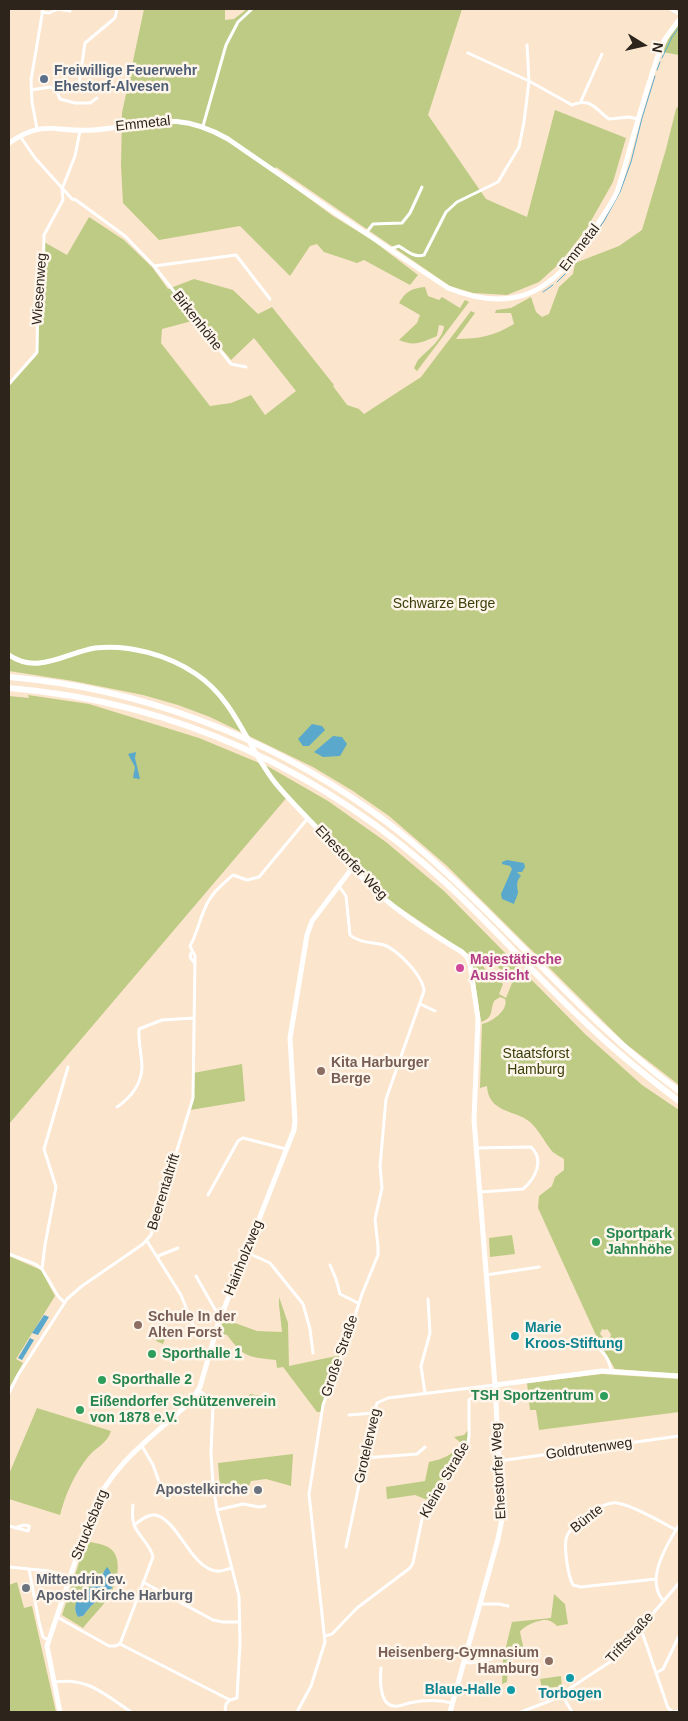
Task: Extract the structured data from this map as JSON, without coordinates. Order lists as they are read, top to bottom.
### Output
{
  "streets": {
    "main road": [
      "Emmetal",
      "Ehestorfer Weg",
      "Hainholzweg",
      "Strucksbarg"
    ],
    "street": [
      "Wiesenweg",
      "Birkenhöhe",
      "Beerentaltrift",
      "Große Straße",
      "Grotelerweg",
      "Goldrutenweg",
      "Kleine Straße",
      "Bünte",
      "Triftstraße"
    ]
  },
  "crossings": [
    ["Emmetal", "Wiesenweg"],
    ["Wiesenweg", "Birkenhöhe"],
    ["Ehestorfer Weg", "Beerentaltrift"],
    ["Ehestorfer Weg", "Hainholzweg"],
    ["Ehestorfer Weg", "Grotelerweg"],
    ["Ehestorfer Weg", "Goldrutenweg"],
    ["Ehestorfer Weg", "Kleine Straße"],
    ["Hainholzweg", "Große Straße"],
    ["Hainholzweg", "Strucksbarg"],
    ["Große Straße", "Kleine Straße"],
    ["Grotelerweg", "Kleine Straße"]
  ],
  "parks": ["Schwarze Berge", "Staatsforst Hamburg"],
  "places": [
    "Freiwillige Feuerwehr Ehestorf-Alvesen",
    "Majestätische Aussicht",
    "Kita Harburger Berge",
    "Sportpark Jahnhöhe",
    "Schule In der Alten Forst",
    "Marie Kroos-Stiftung",
    "Sporthalle 1",
    "Sporthalle 2",
    "TSH Sportzentrum",
    "Eißendorfer Schützenverein von 1878 e.V.",
    "Apostelkirche",
    "Mittendrin ev. Apostel Kirche Harburg",
    "Heisenberg-Gymnasium Hamburg",
    "Torbogen",
    "Blaue-Halle"
  ],
  "north": "right"
}
